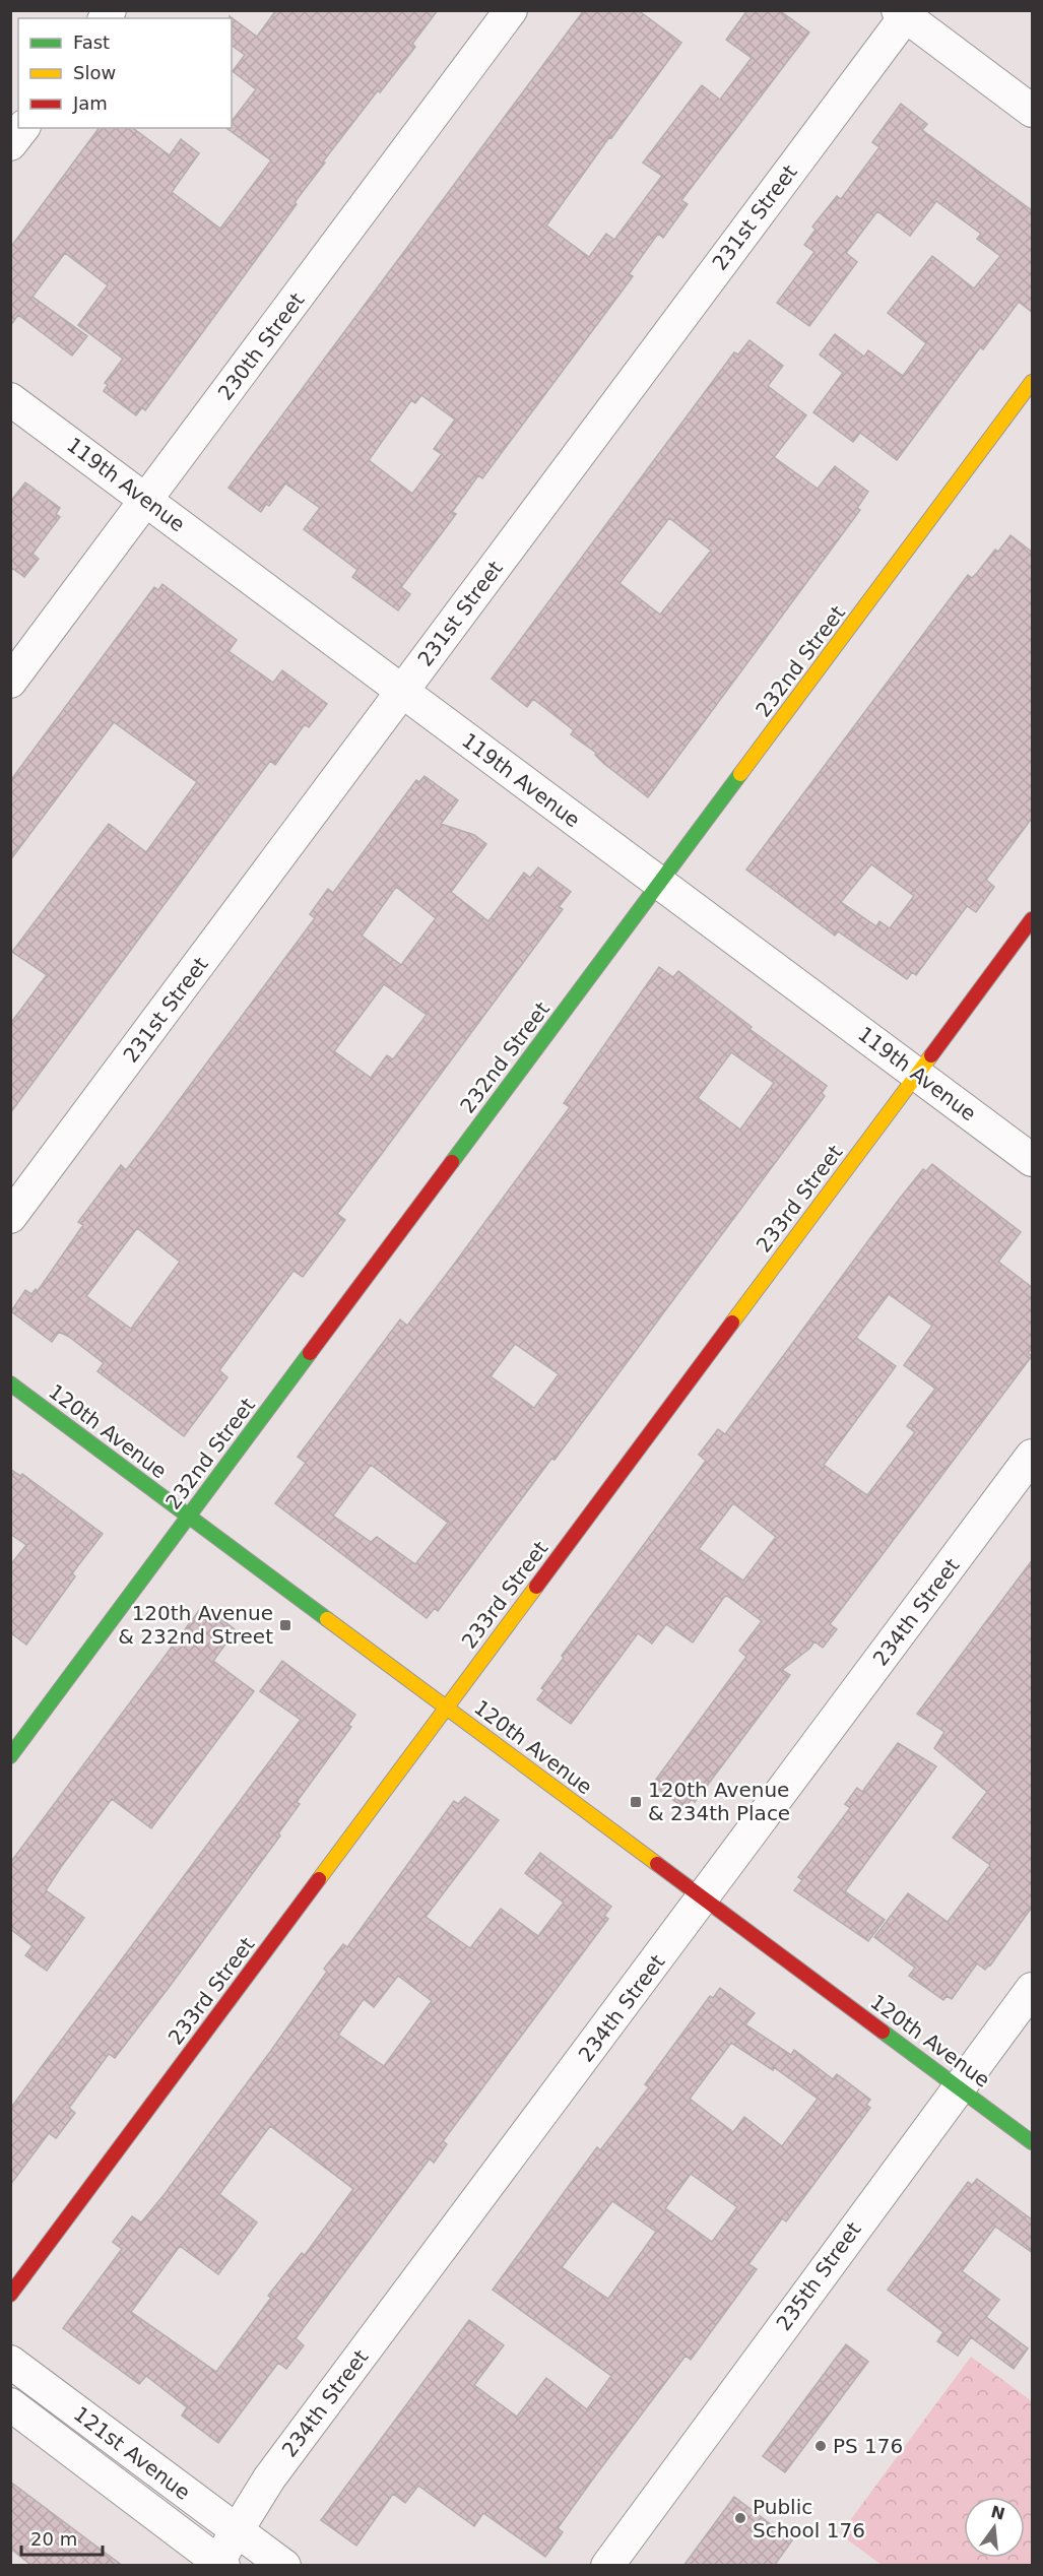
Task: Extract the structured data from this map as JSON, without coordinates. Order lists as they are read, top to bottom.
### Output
{
  "streets": {
    "street": [
      "231st Street",
      "230th Street",
      "119th Avenue",
      "232nd Street",
      "233rd Street",
      "120th Avenue",
      "234th Street",
      "235th Street",
      "121st Avenue"
    ]
  },
  "crossings": [
    ["231st Street", "119th Avenue"],
    ["230th Street", "119th Avenue"],
    ["119th Avenue", "232nd Street"],
    ["119th Avenue", "233rd Street"],
    ["232nd Street", "120th Avenue"],
    ["233rd Street", "120th Avenue"],
    ["120th Avenue", "234th Street"],
    ["120th Avenue", "235th Street"],
    ["234th Street", "121st Avenue"]
  ],
  "places": {
    "transit": ["120th Avenue & 232nd Street", "120th Avenue & 234th Place"],
    "other": ["PS 176", "Public School 176"]
  },
  "legend": ["Fast", "Slow", "Jam"],
  "scale_bar": "20 m",
  "north": "top"
}
